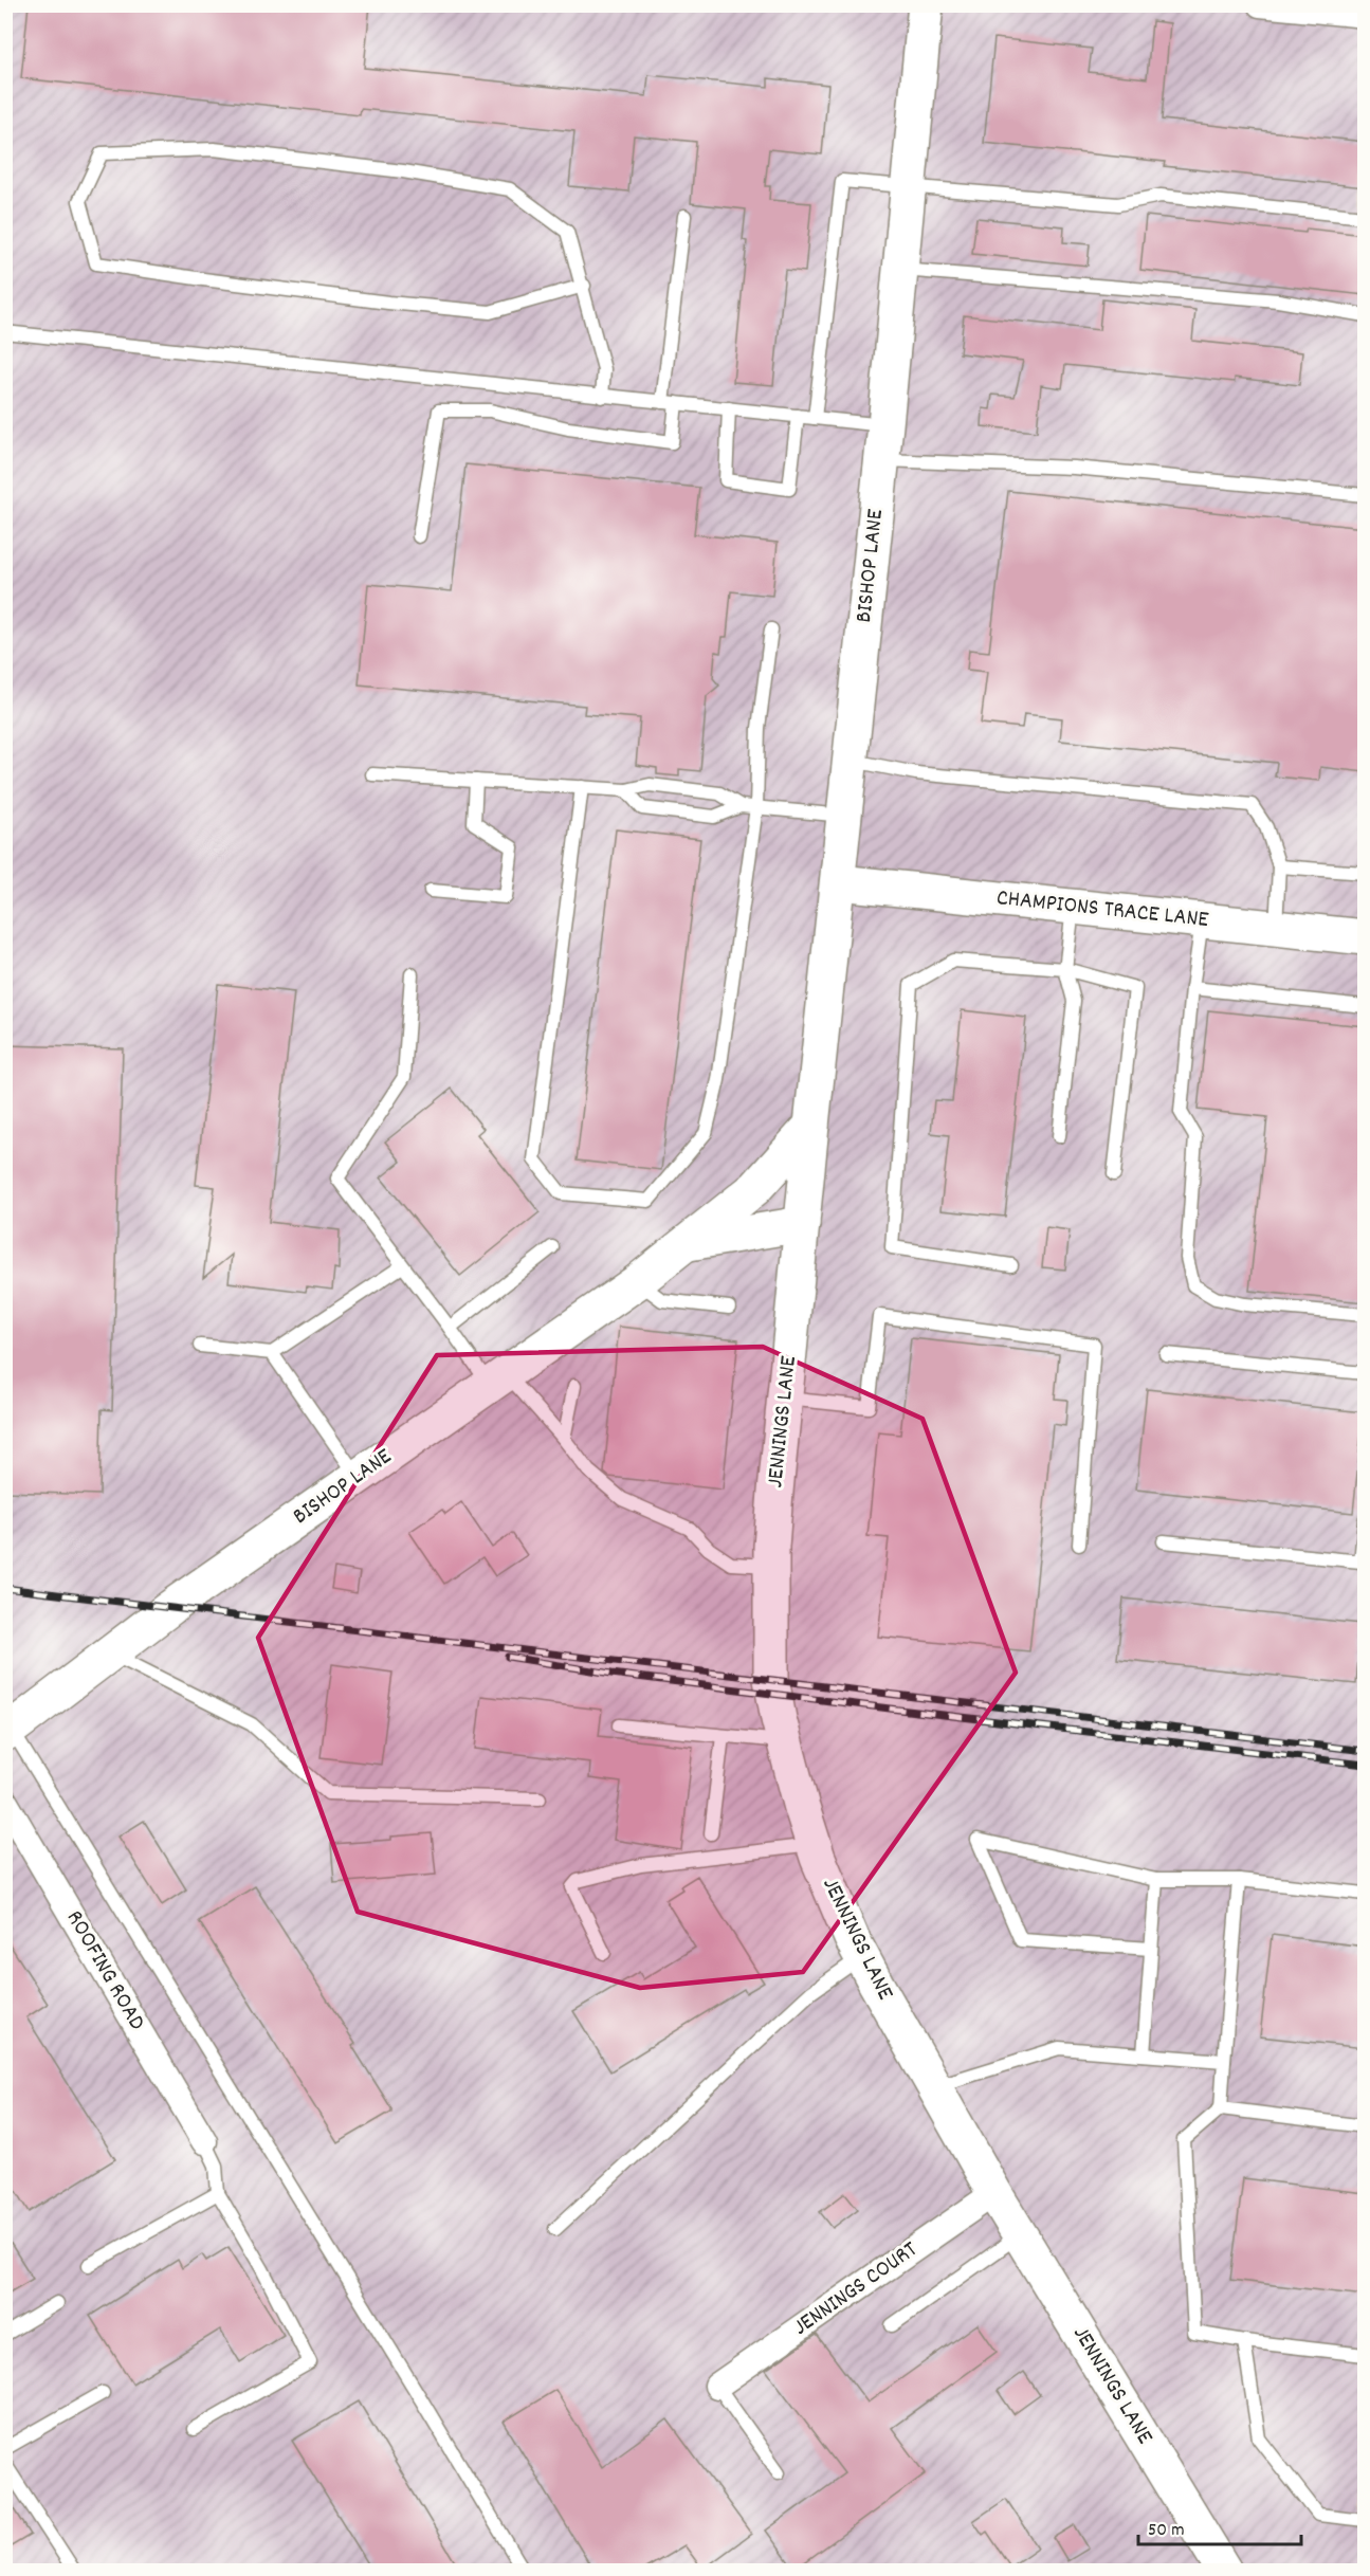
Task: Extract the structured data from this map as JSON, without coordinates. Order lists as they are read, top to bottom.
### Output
{
  "streets": {
    "street": [
      "BISHOP LANE",
      "CHAMPIONS TRACE LANE",
      "JENNINGS LANE",
      "ROOFING ROAD",
      "JENNINGS COURT"
    ]
  },
  "crossings": [
    ["BISHOP LANE", "CHAMPIONS TRACE LANE"],
    ["BISHOP LANE", "JENNINGS LANE"],
    ["JENNINGS LANE", "JENNINGS COURT"]
  ],
  "scale_bar": "50 m"
}
